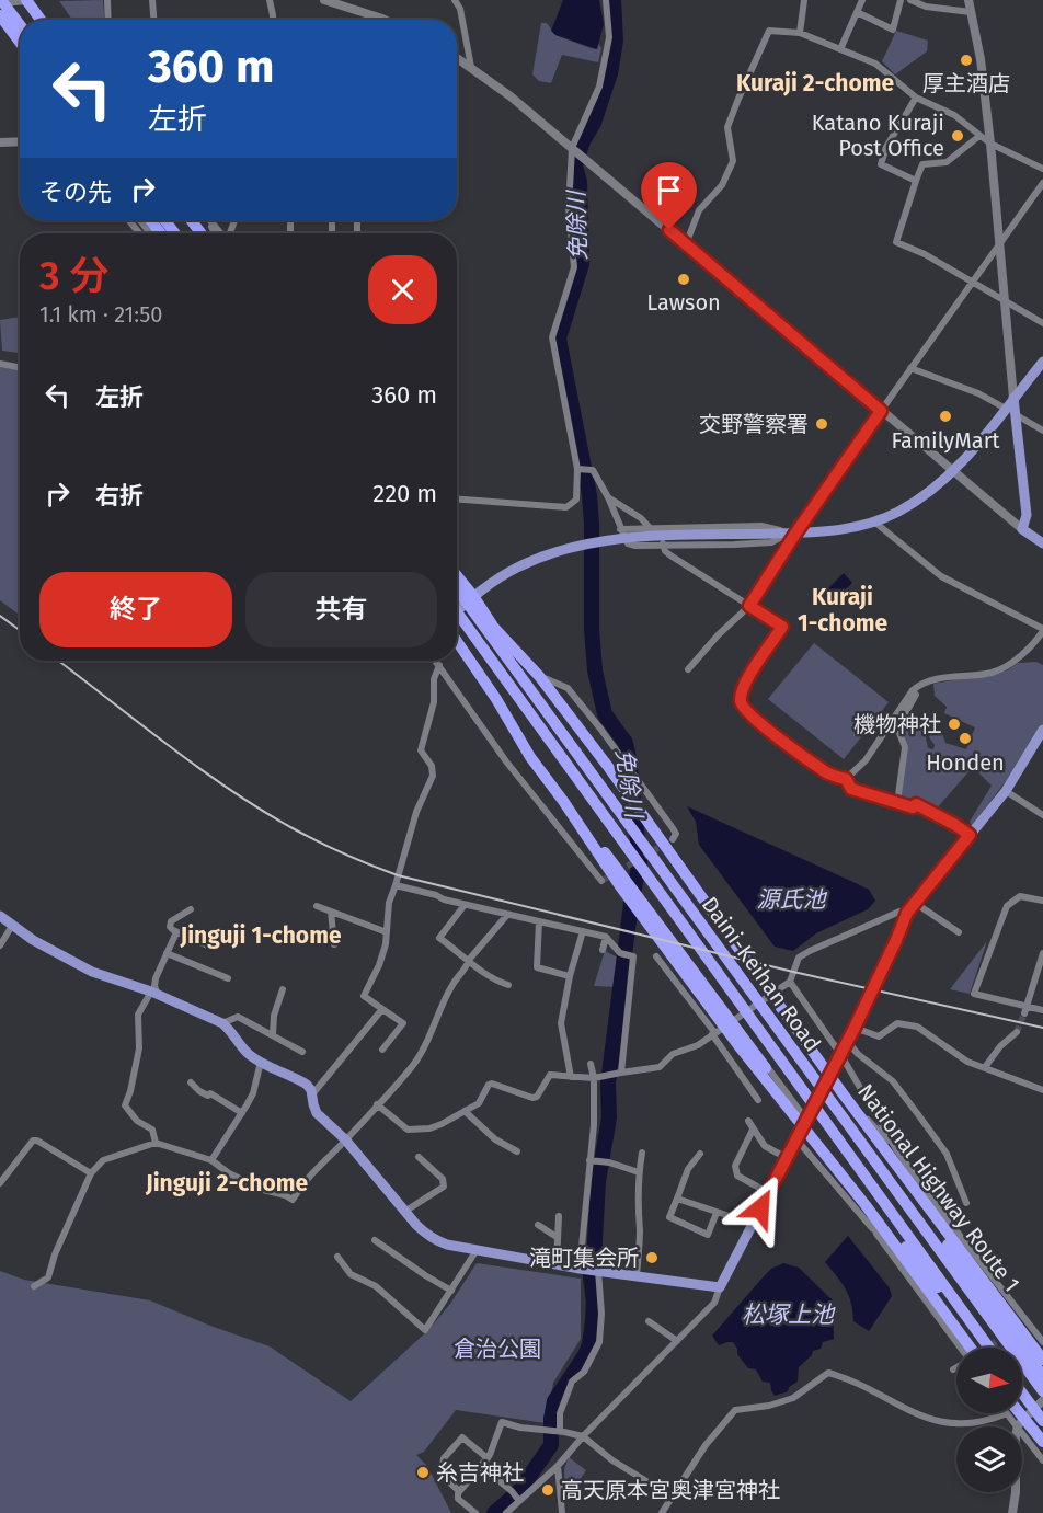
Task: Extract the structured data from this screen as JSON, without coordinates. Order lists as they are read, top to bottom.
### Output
{
  "streets": {
    "highway": ["Daini-Keihan Road", "National Highway Route 1"]
  },
  "districts": [
    "Kuraji 2-chome",
    "Kuraji 1-chome",
    "Jinguji 1-chome",
    "Jinguji 2-chome"
  ],
  "water": ["免除川", "源氏池", "松塚上池"],
  "parks": ["倉治公園"],
  "places": [
    "厚主酒店",
    "Katano Kuraji Post Office",
    "Lawson",
    "FamilyMart",
    "交野警察署",
    "機物神社",
    "Honden",
    "滝町集会所",
    "糸吉神社",
    "高天原本宮奥津宮神社"
  ],
  "north": "right",
  "page": {
    "turn": ["360 m", "左折"],
    "then": "その先",
    "heading": ["3 分", "1.1 km · 21:50"],
    "list": [
      {
        "name": "左折",
        "value": "360 m"
      },
      {
        "name": "右折",
        "value": "220 m"
      }
    ],
    "buttons": ["終了", "共有"]
  }
}
